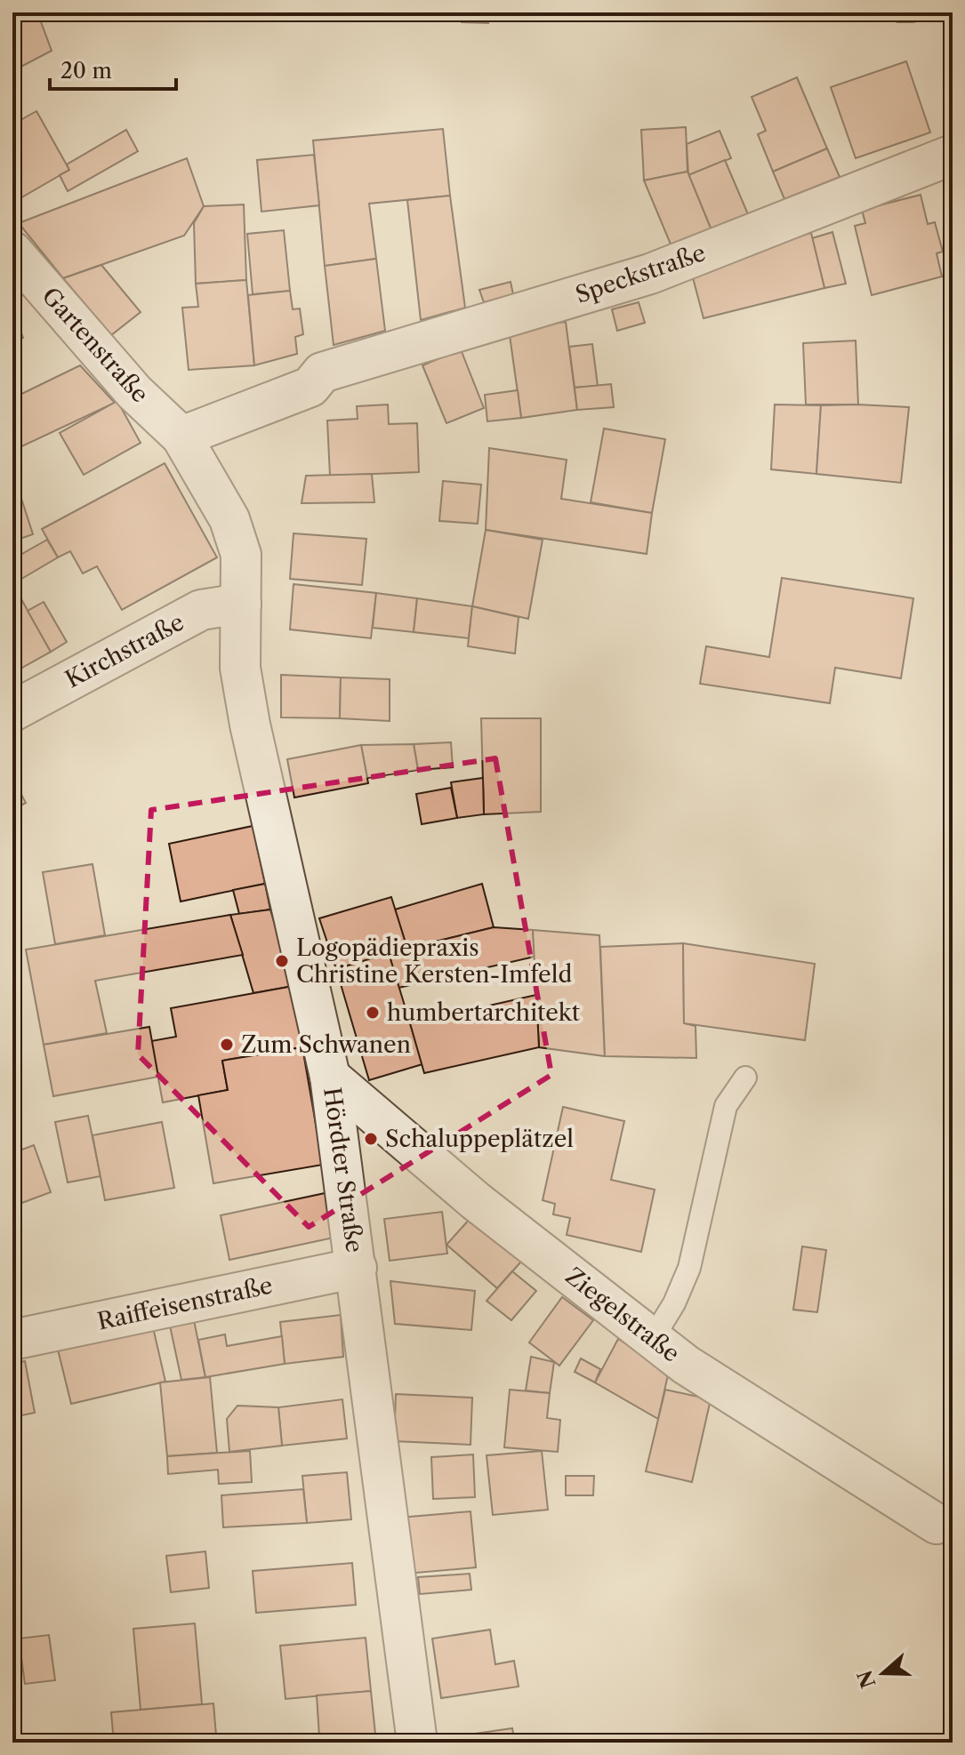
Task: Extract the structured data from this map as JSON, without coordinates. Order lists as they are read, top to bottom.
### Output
{
  "streets": {
    "street": [
      "Speckstraße",
      "Gartenstraße",
      "Kirchstraße",
      "Hördter Straße",
      "Raiffeisenstraße",
      "Ziegelstraße"
    ]
  },
  "crossings": [
    ["Speckstraße", "Gartenstraße"],
    ["Gartenstraße", "Kirchstraße"],
    ["Gartenstraße", "Hördter Straße"],
    ["Kirchstraße", "Hördter Straße"],
    ["Hördter Straße", "Raiffeisenstraße"],
    ["Hördter Straße", "Ziegelstraße"]
  ],
  "places": [
    "Logopädiepraxis Christine Kersten-Imfeld",
    "humbertarchitekt",
    "Zum Schwanen",
    "Schaluppeplätzel"
  ],
  "scale_bar": "20 m",
  "north": "left"
}
